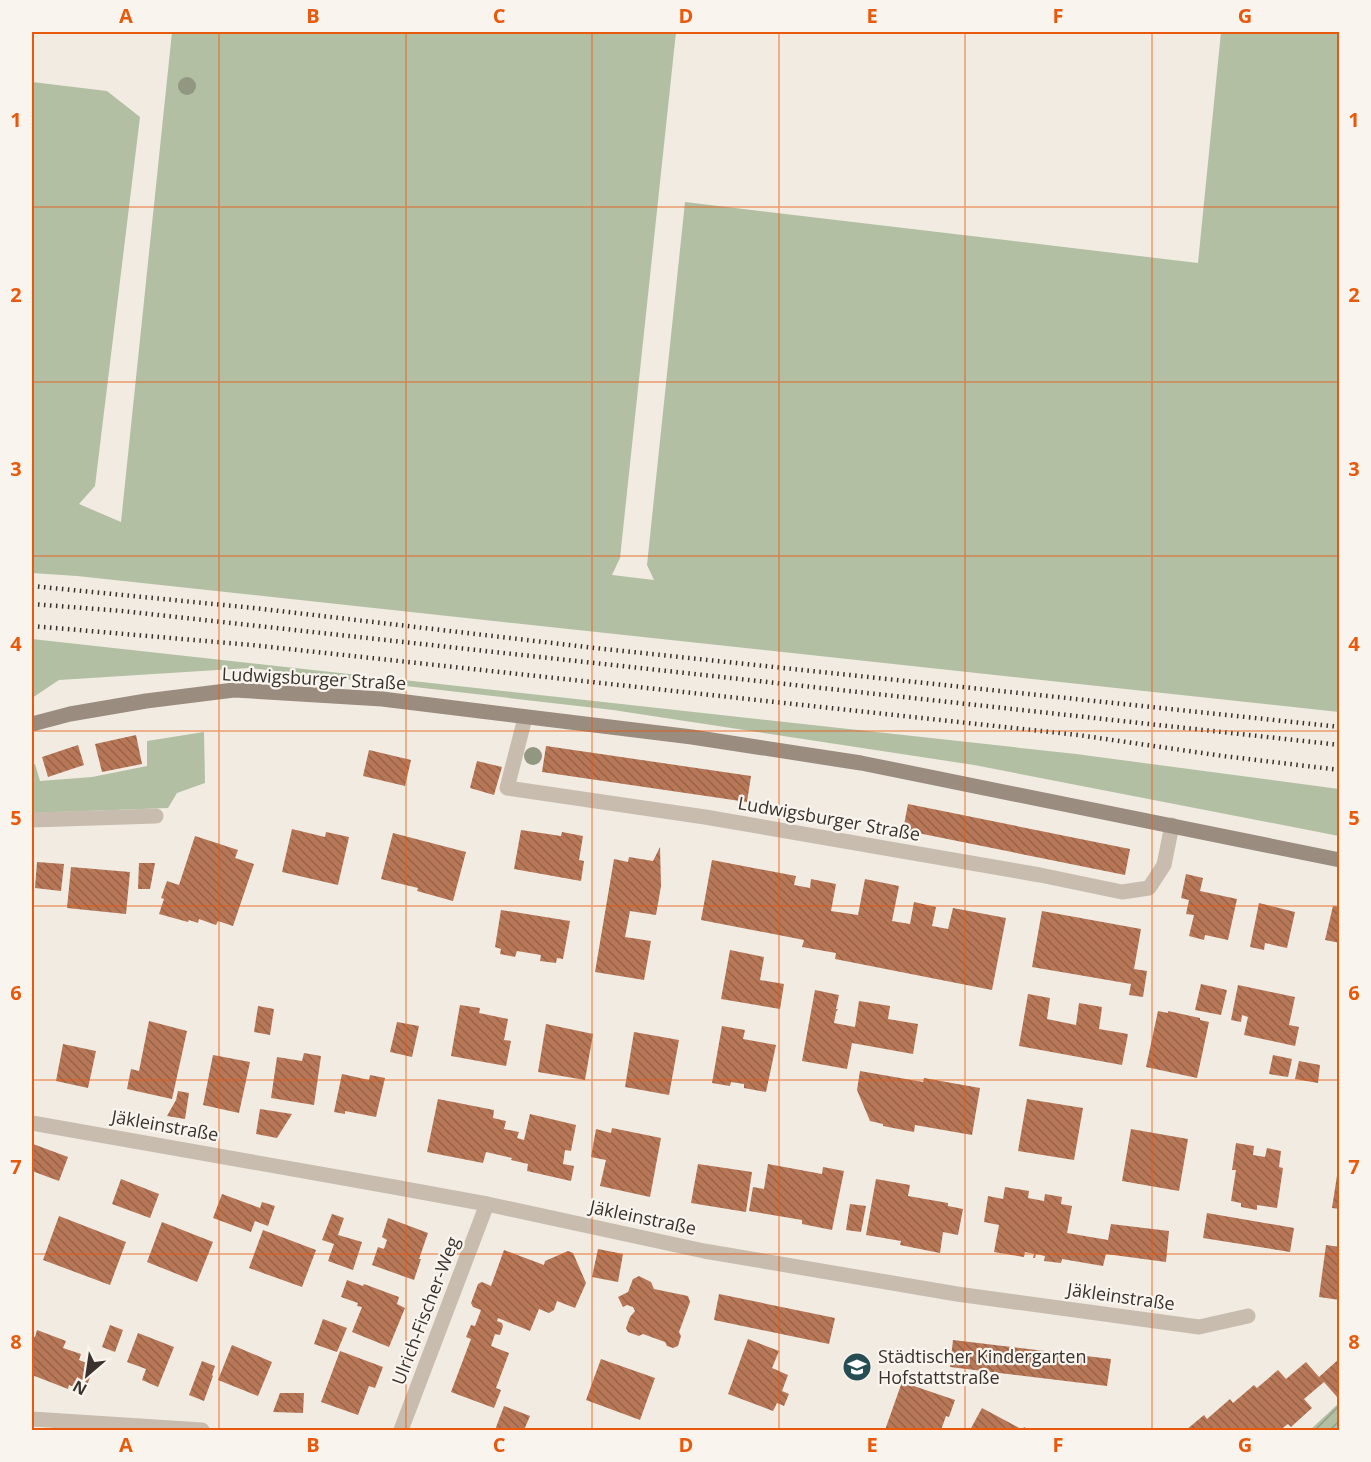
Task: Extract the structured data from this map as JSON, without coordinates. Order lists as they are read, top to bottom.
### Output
{
  "streets": {
    "main road": ["Ludwigsburger Straße"],
    "street": ["Jäkleinstraße", "Ulrich-Fischer-Weg"]
  },
  "crossings": [
    ["Jäkleinstraße", "Ulrich-Fischer-Weg"]
  ],
  "places": {
    "school or university": ["Städtischer Kindergarten Hofstattstraße"]
  },
  "north": "bottom left",
  "grid": {
    "columns": [
      "A",
      "B",
      "C",
      "D",
      "E",
      "F",
      "G"
    ],
    "rows": [
      "1",
      "2",
      "3",
      "4",
      "5",
      "6",
      "7",
      "8"
    ]
  }
}
